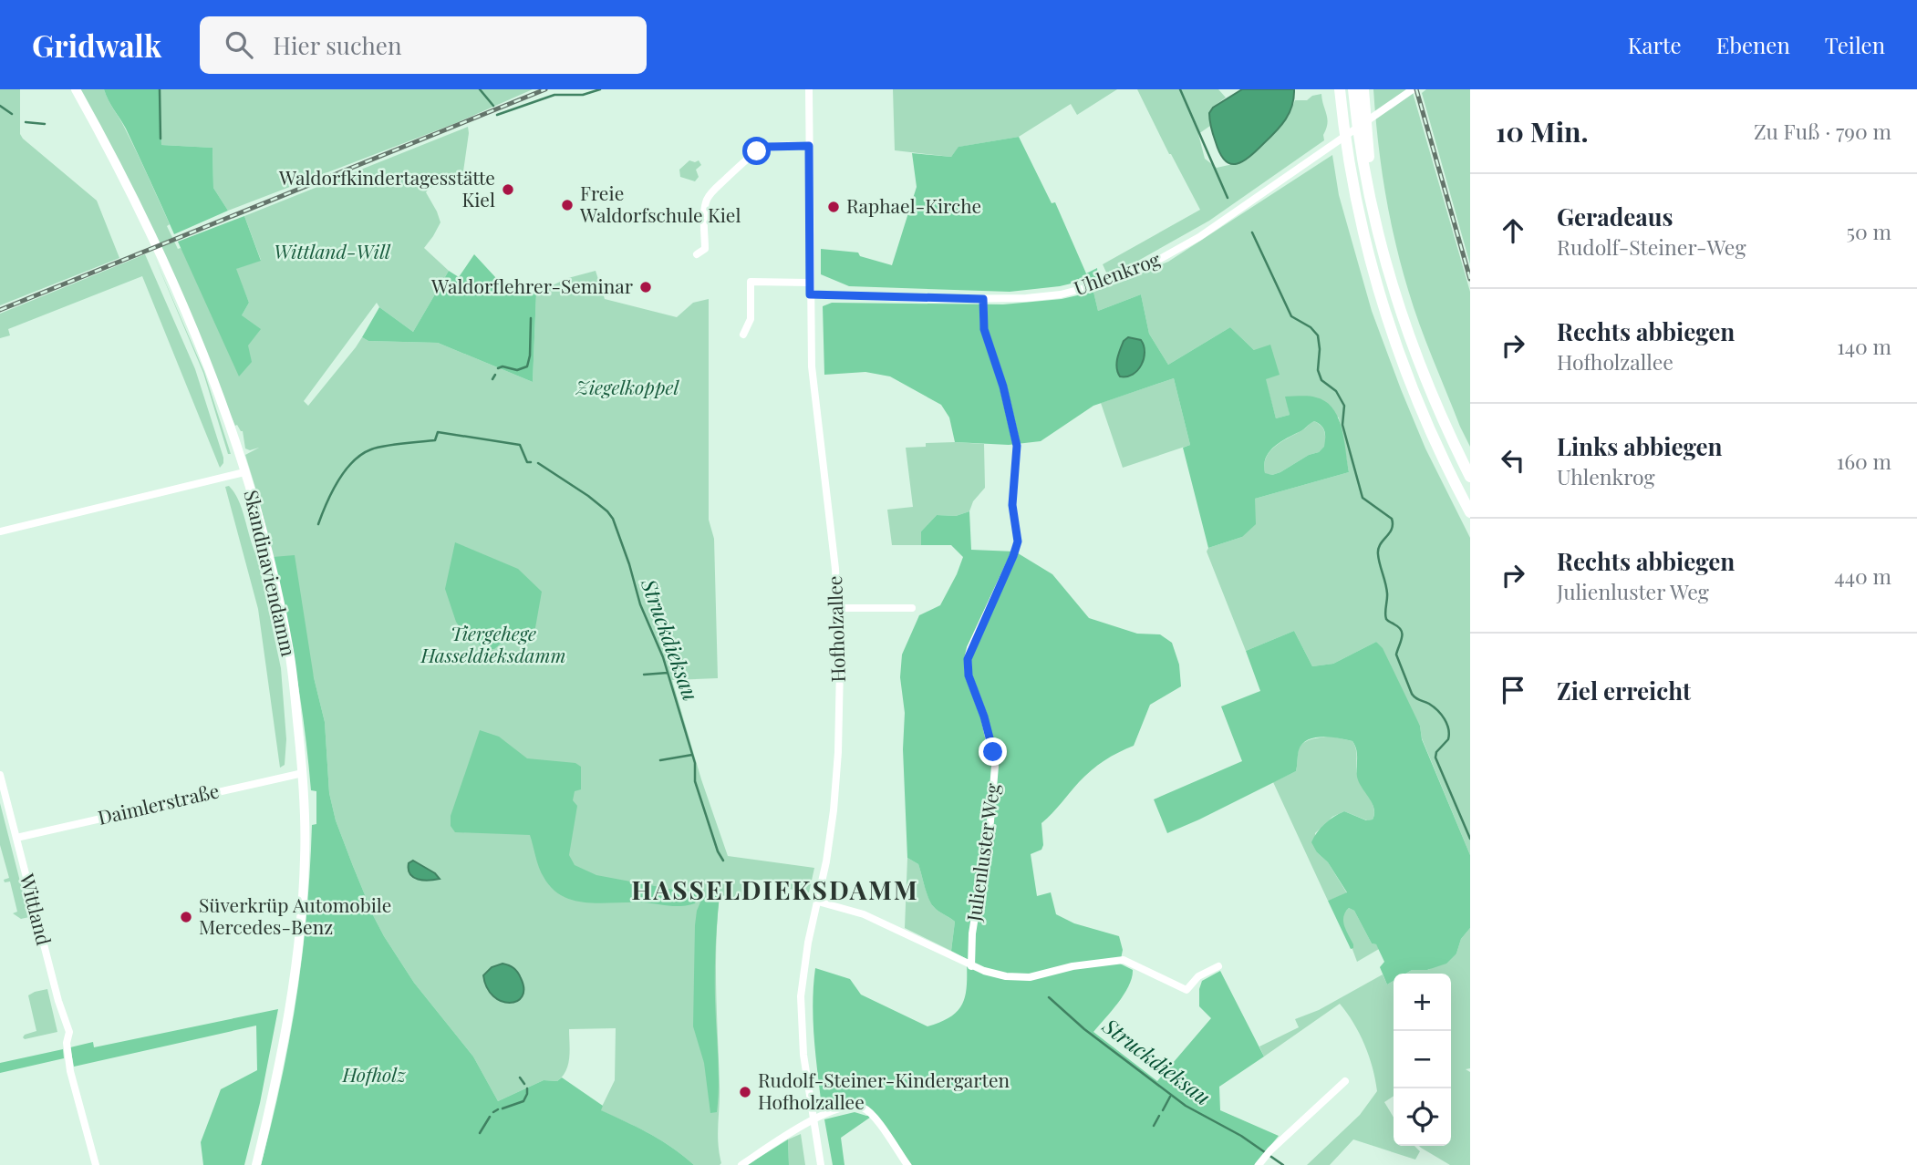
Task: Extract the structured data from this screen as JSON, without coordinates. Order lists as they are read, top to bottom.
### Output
{
  "streets": {
    "main road": ["Skandinaviendamm"],
    "street": [
      "Uhlenkrog",
      "Hofholzallee",
      "Daimlerstraße",
      "Julienluster Weg",
      "Wittland"
    ]
  },
  "crossings": [
    ["Uhlenkrog", "Hofholzallee"],
    ["Uhlenkrog", "Julienluster Weg"],
    ["Skandinaviendamm", "Daimlerstraße"],
    ["Daimlerstraße", "Wittland"]
  ],
  "districts": ["HASSELDIEKSDAMM"],
  "water": ["Struckdieksau"],
  "parks": [
    "Wittland-Will",
    "Ziegelkoppel",
    "Tiergehege Hasseldieksdamm",
    "Hofholz"
  ],
  "places": [
    "Waldorfkindertagesstätte Kiel",
    "Freie Waldorfschule Kiel",
    "Raphael-Kirche",
    "Waldorflehrer-Seminar",
    "Süverkrüp Automobile Mercedes-Benz",
    "Rudolf-Steiner-Kindergarten Hofholzallee"
  ],
  "page": {
    "header": "Gridwalk",
    "search": "Hier suchen",
    "nav": ["Karte", "Ebenen", "Teilen"],
    "heading": ["10 Min.", "Zu Fuß · 790 m"],
    "list": [
      ["Geradeaus", "Rudolf-Steiner-Weg", "50 m"],
      ["Rechts abbiegen", "Hofholzallee", "140 m"],
      ["Links abbiegen", "Uhlenkrog", "160 m"],
      ["Rechts abbiegen", "Julienluster Weg", "440 m"],
      "Ziel erreicht"
    ],
    "map_buttons": ["+", "−"]
  }
}
